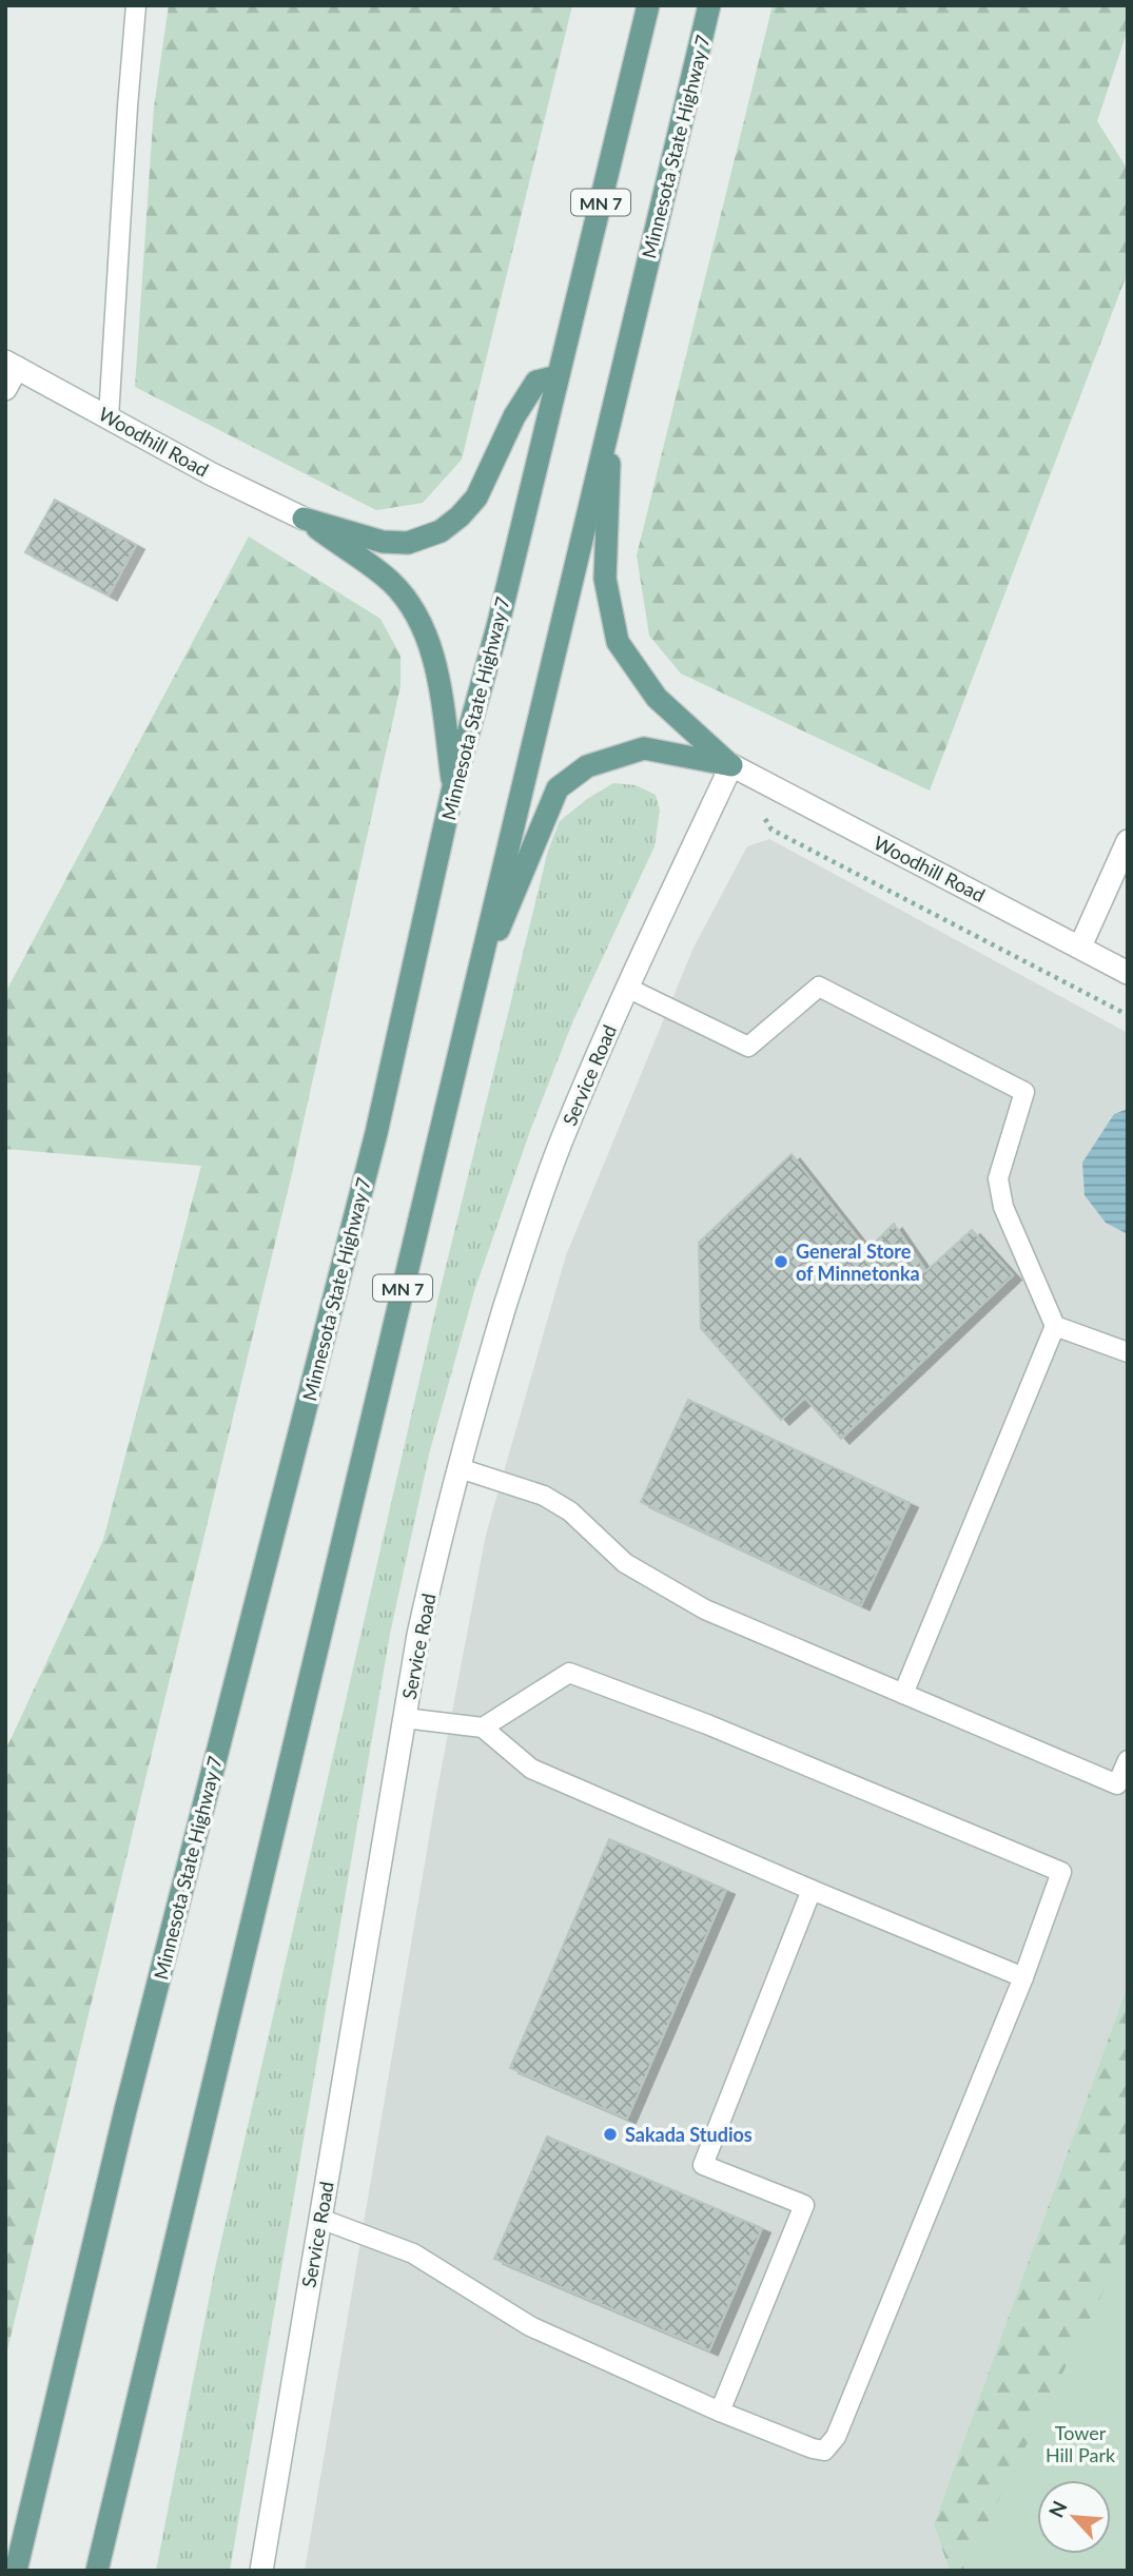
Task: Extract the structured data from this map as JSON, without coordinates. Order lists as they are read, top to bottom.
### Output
{
  "streets": {
    "main road": ["Minnesota State Highway 7", "MN 7"],
    "street": ["Woodhill Road", "Service Road"]
  },
  "crossings": [
    ["Woodhill Road", "Service Road"]
  ],
  "parks": ["Tower Hill Park"],
  "places": ["General Store of Minnetonka", "Sakada Studios"],
  "north": "top left"
}
